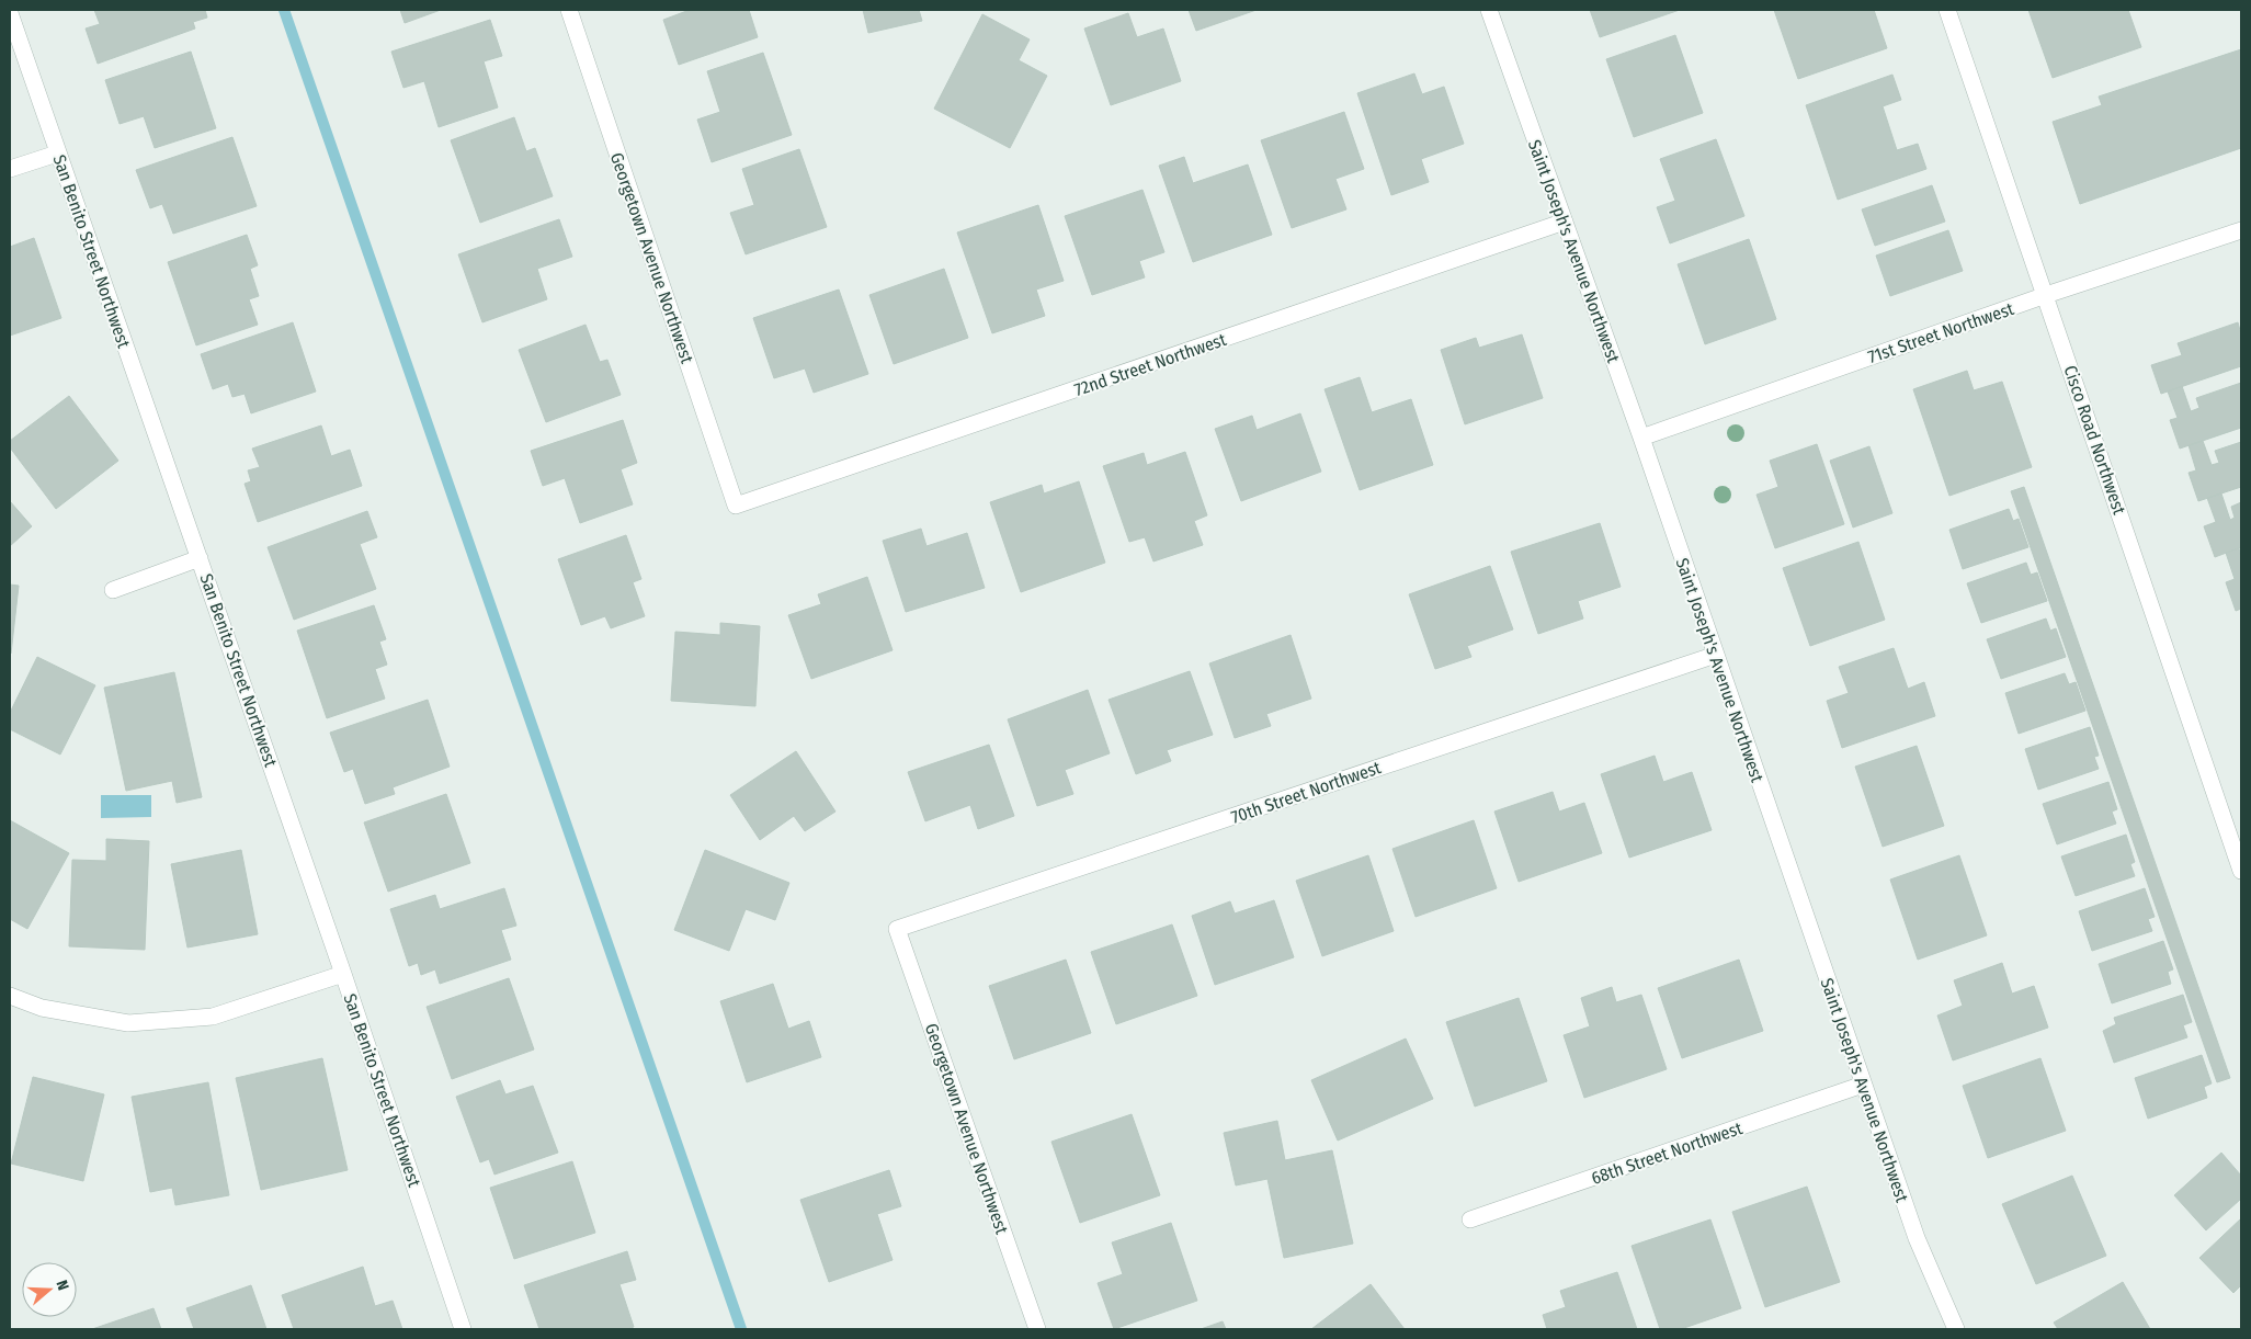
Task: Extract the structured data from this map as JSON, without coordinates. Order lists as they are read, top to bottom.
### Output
{
  "streets": {
    "street": [
      "San Benito Street Northwest",
      "Saint Joseph's Avenue Northwest",
      "Georgetown Avenue Northwest",
      "71st Street Northwest",
      "72nd Street Northwest",
      "Cisco Road Northwest",
      "70th Street Northwest",
      "68th Street Northwest"
    ]
  },
  "crossings": [
    ["Saint Joseph's Avenue Northwest", "71st Street Northwest"],
    ["Saint Joseph's Avenue Northwest", "72nd Street Northwest"],
    ["Saint Joseph's Avenue Northwest", "70th Street Northwest"],
    ["Saint Joseph's Avenue Northwest", "68th Street Northwest"],
    ["Georgetown Avenue Northwest", "72nd Street Northwest"],
    ["Georgetown Avenue Northwest", "70th Street Northwest"],
    ["71st Street Northwest", "Cisco Road Northwest"]
  ],
  "north": "right"
}
